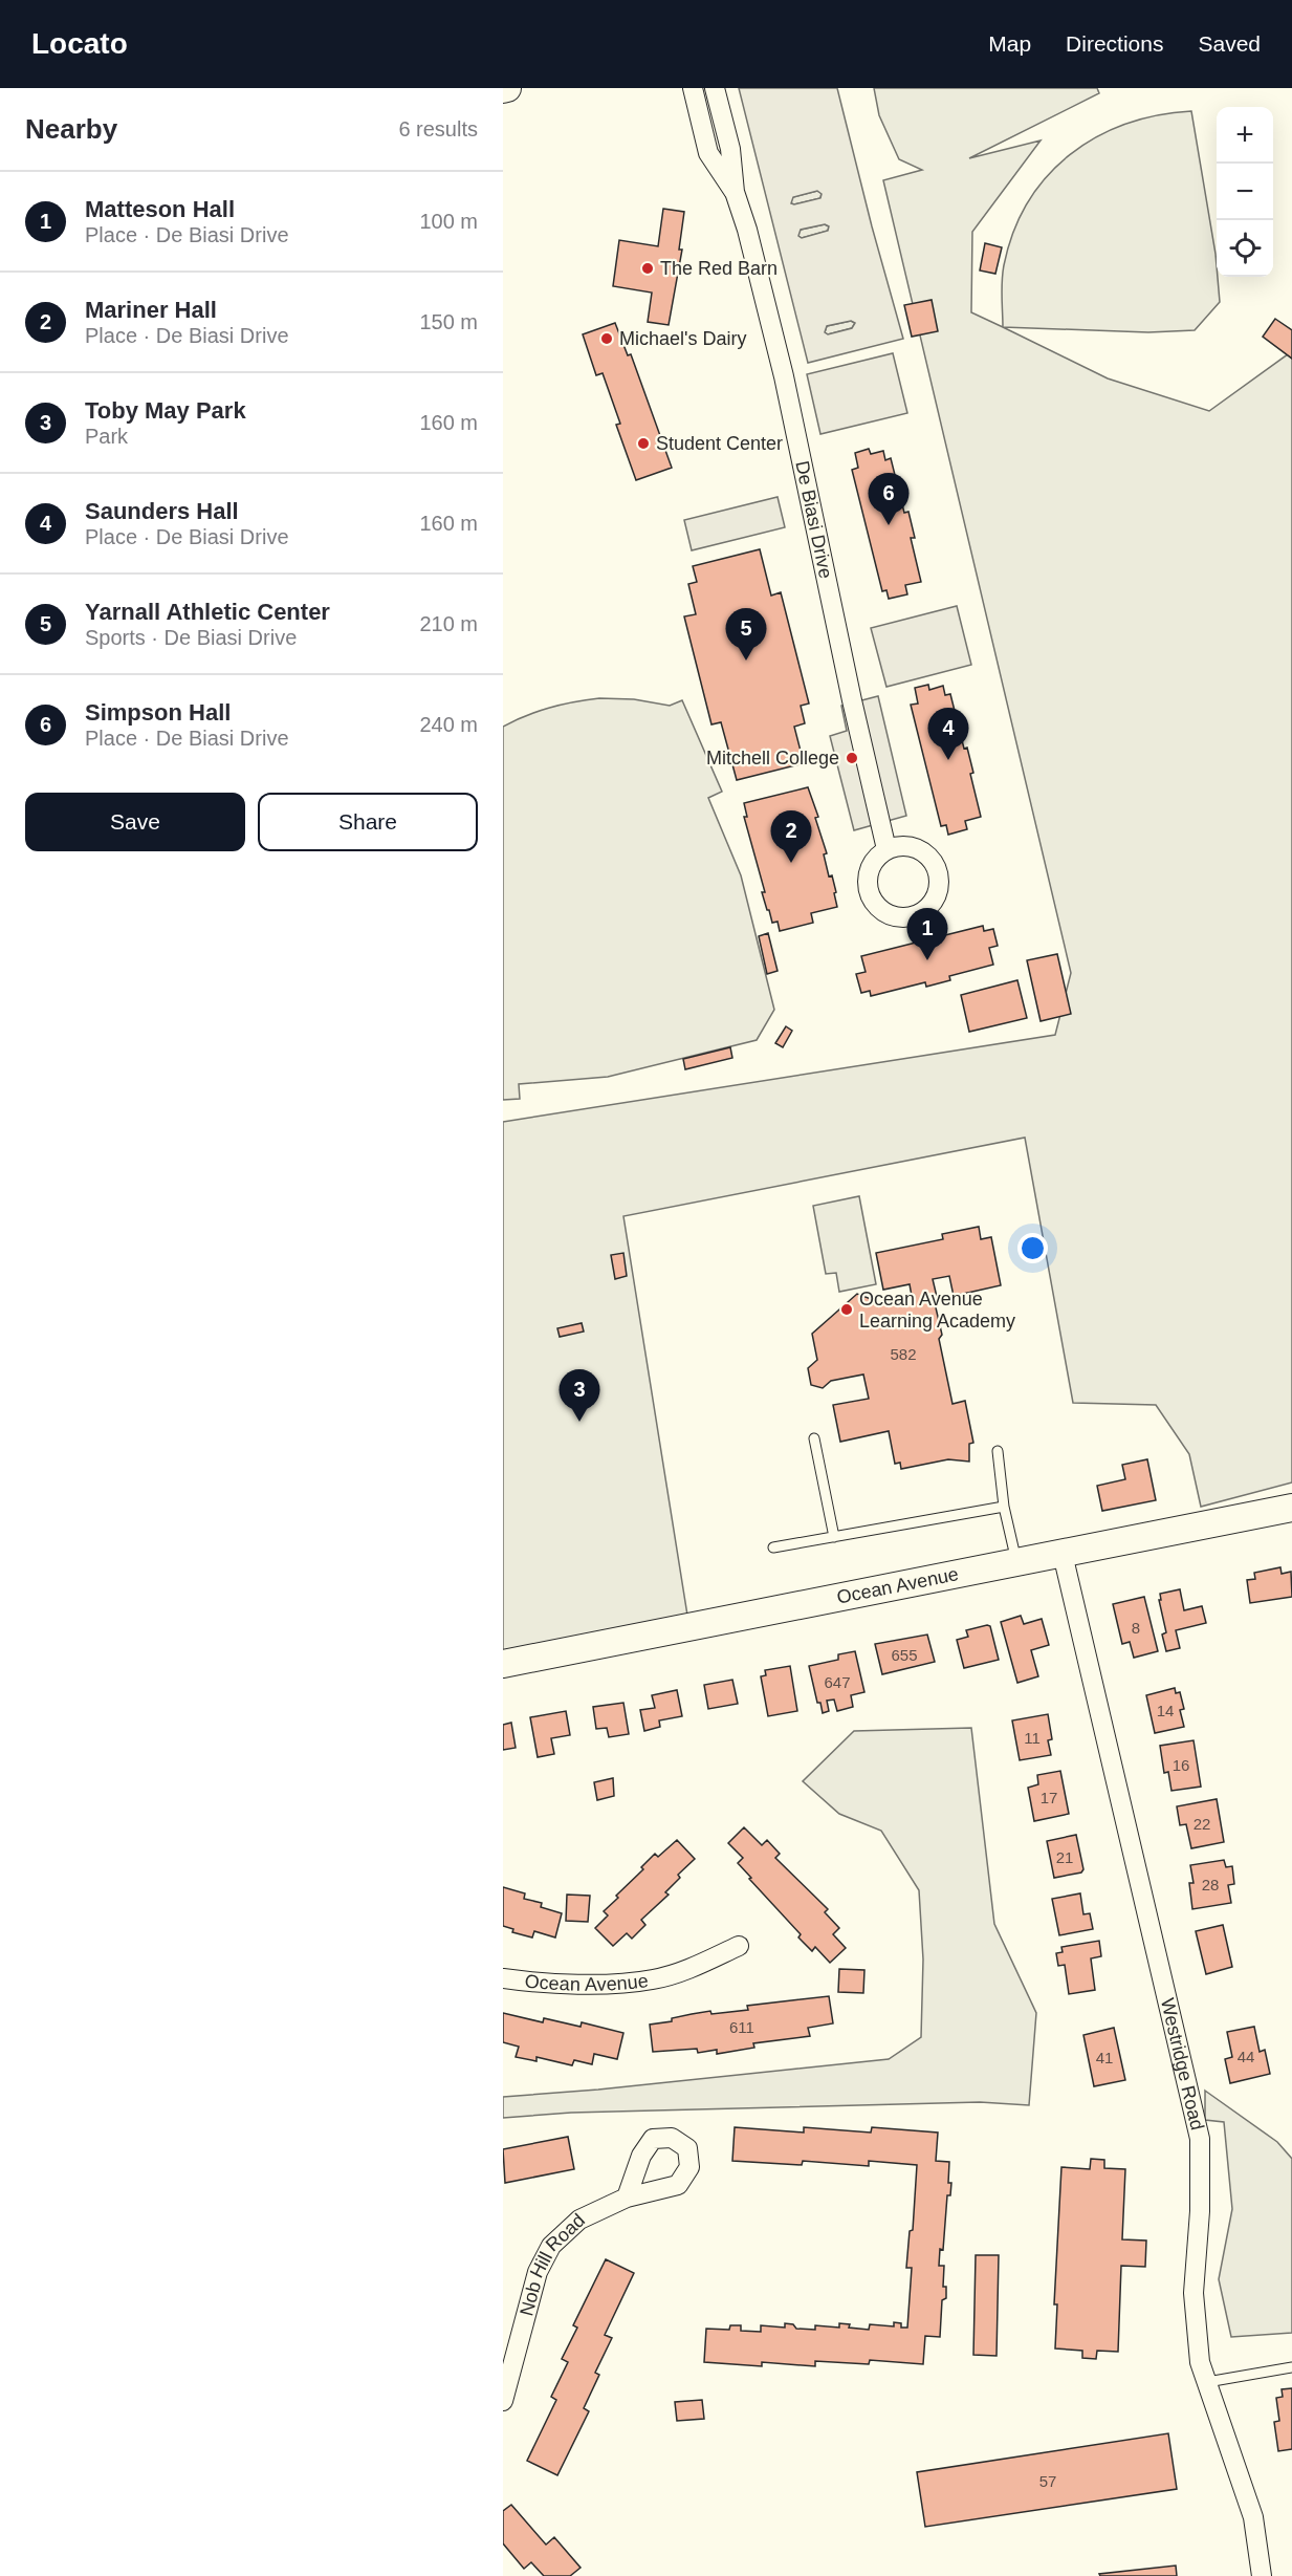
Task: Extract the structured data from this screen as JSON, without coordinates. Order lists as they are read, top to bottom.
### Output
{
  "streets": {
    "main road": ["Ocean Avenue"],
    "street": ["De Biasi Drive", "Westridge Road", "Nob Hill Road"]
  },
  "crossings": [
    ["Ocean Avenue", "Westridge Road"]
  ],
  "places": [
    "The Red Barn",
    "Michael's Dairy",
    "Student Center",
    "Mitchell College",
    "Ocean Avenue Learning Academy"
  ],
  "house_numbers": [
    "582",
    "8",
    "655",
    "647",
    "14",
    "11",
    "16",
    "17",
    "22",
    "21",
    "28",
    "611",
    "44",
    "41",
    "57"
  ],
  "page": {
    "header": "Locato",
    "nav": ["Map", "Directions", "Saved"],
    "heading": ["Nearby", "6 results"],
    "map_buttons": ["+", "−"],
    "list": [
      {
        "mark": "1",
        "name": "Matteson Hall",
        "note": "Place · De Biasi Drive",
        "value": "100 m"
      },
      {
        "mark": "2",
        "name": "Mariner Hall",
        "note": "Place · De Biasi Drive",
        "value": "150 m"
      },
      {
        "mark": "3",
        "name": "Toby May Park",
        "note": "Park",
        "value": "160 m"
      },
      {
        "mark": "4",
        "name": "Saunders Hall",
        "note": "Place · De Biasi Drive",
        "value": "160 m"
      },
      {
        "mark": "5",
        "name": "Yarnall Athletic Center",
        "note": "Sports · De Biasi Drive",
        "value": "210 m"
      },
      {
        "mark": "6",
        "name": "Simpson Hall",
        "note": "Place · De Biasi Drive",
        "value": "240 m"
      }
    ],
    "pins": [
      "6",
      "5",
      "4",
      "2",
      "1",
      "3"
    ],
    "buttons": ["Save", "Share"]
  }
}
